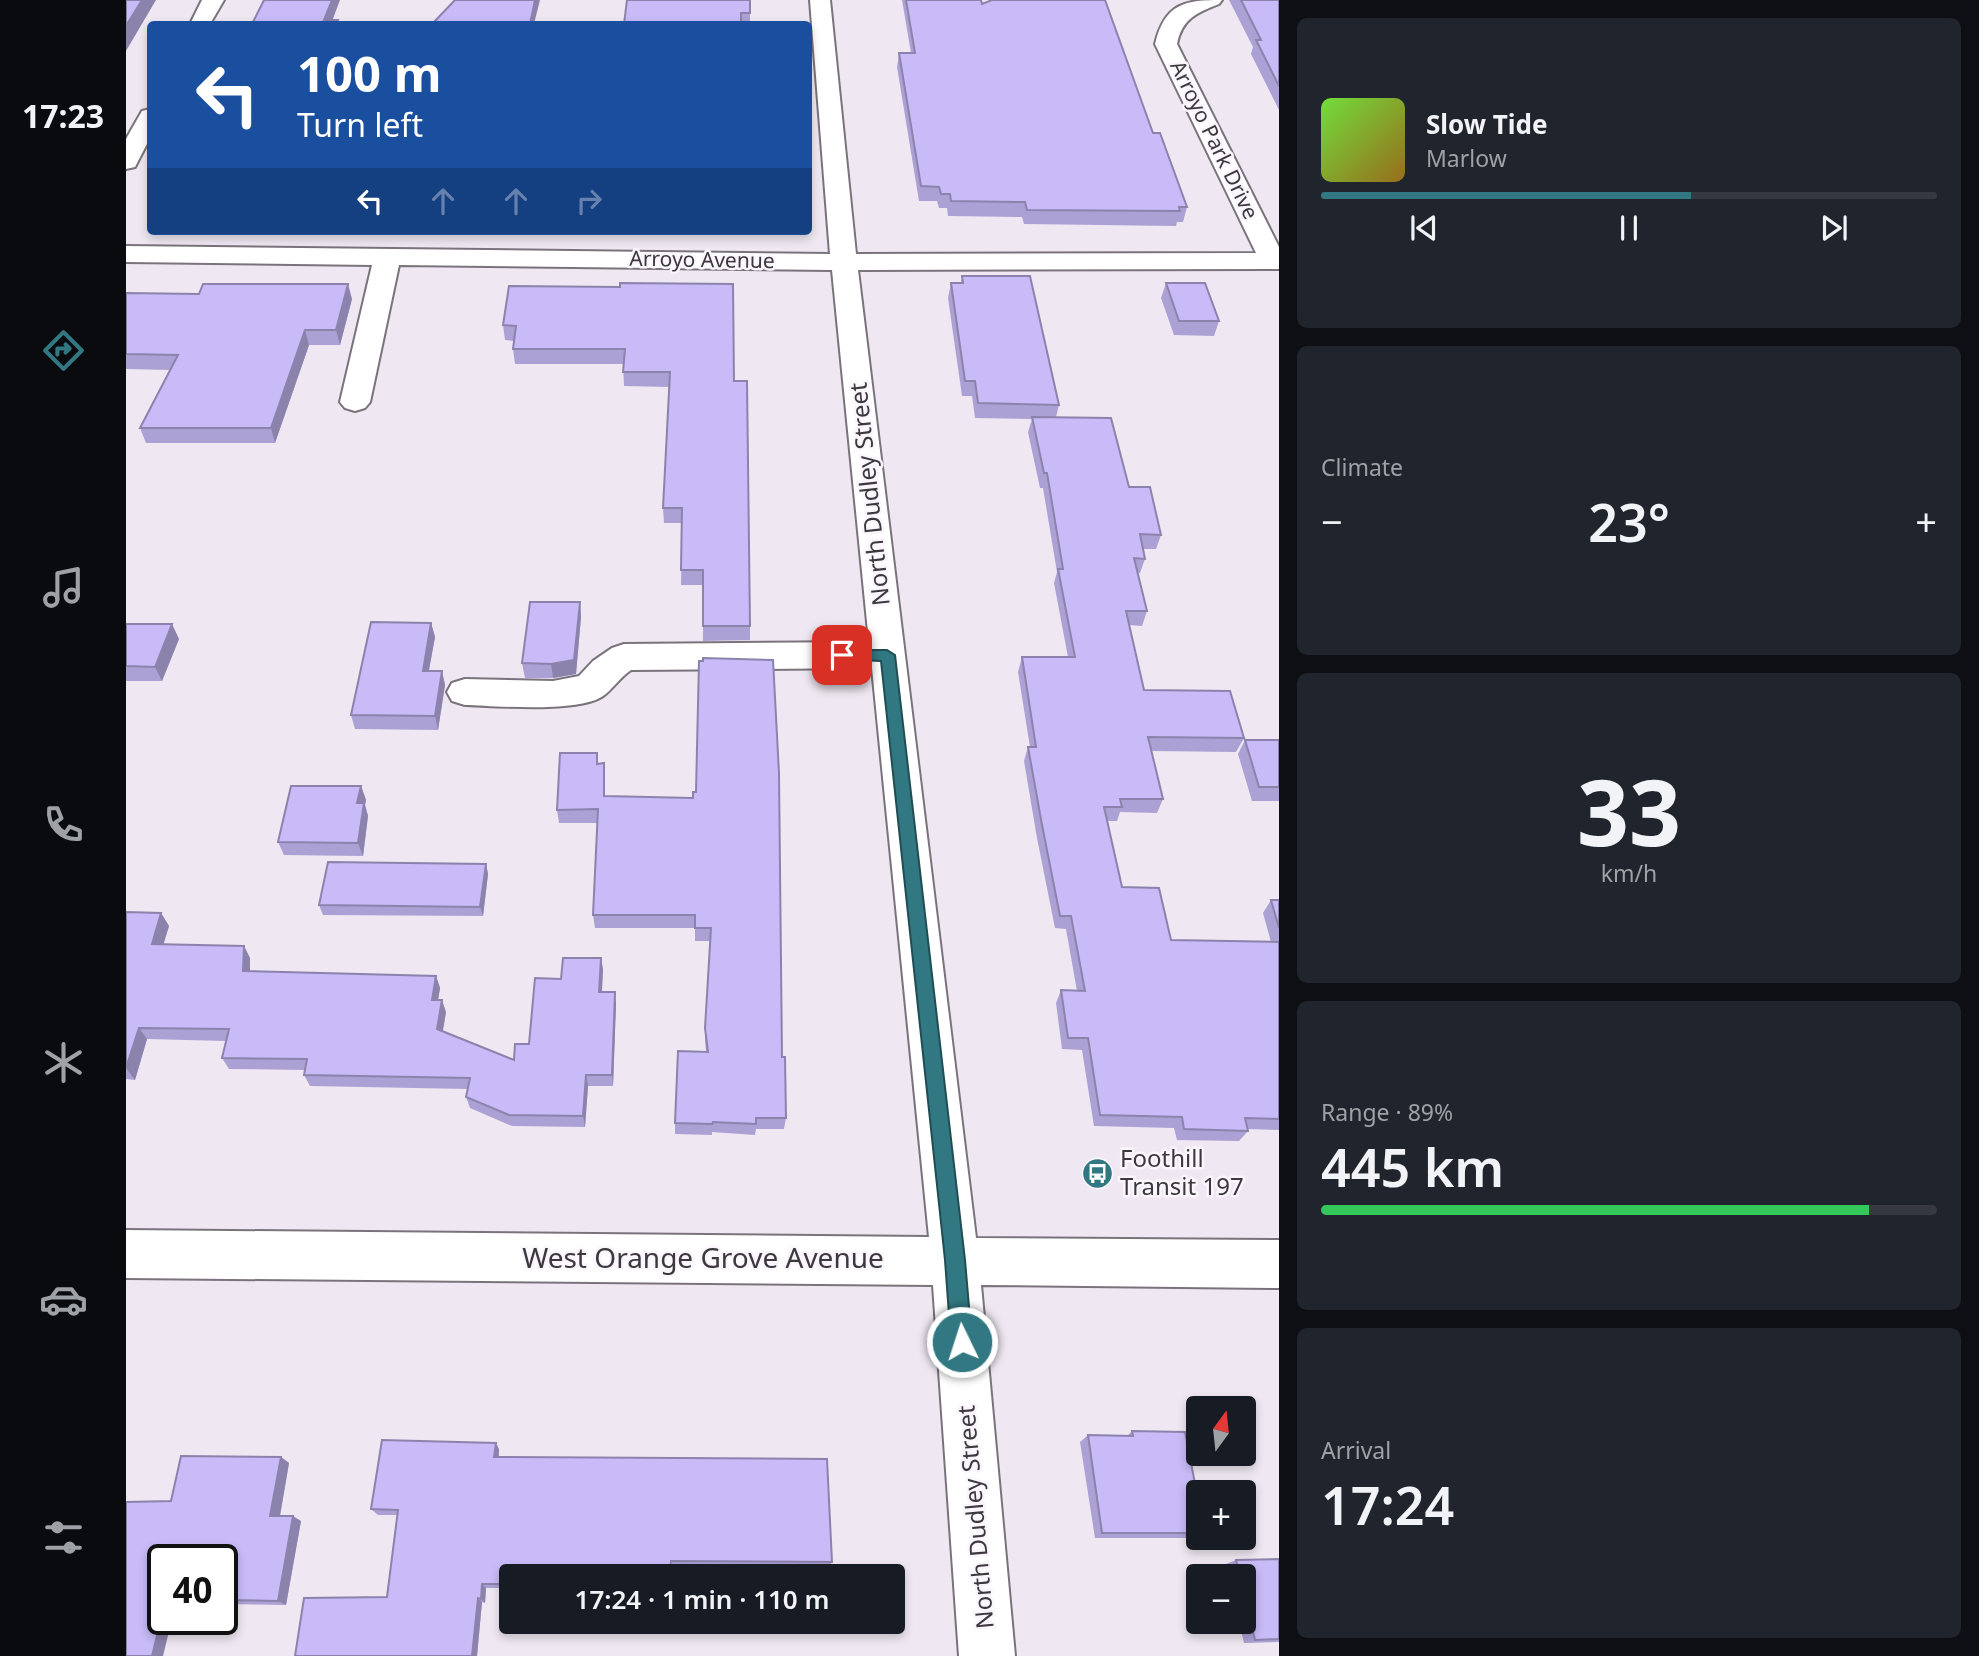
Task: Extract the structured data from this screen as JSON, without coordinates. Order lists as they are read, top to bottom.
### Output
{
  "streets": {
    "street": [
      "Arroyo Park Drive",
      "Arroyo Avenue",
      "North Dudley Street",
      "West Orange Grove Avenue"
    ]
  },
  "crossings": [
    ["Arroyo Park Drive", "Arroyo Avenue"],
    ["Arroyo Avenue", "North Dudley Street"],
    ["North Dudley Street", "West Orange Grove Avenue"]
  ],
  "places": {
    "bus stop": ["Foothill Transit 197"]
  },
  "north": "top",
  "page": {
    "tabs": "17:23",
    "turn": ["100 m", "Turn left"],
    "song": ["Slow Tide", "Marlow"],
    "tile": [
      "Climate",
      ["33", "km/h"],
      ["Range · 89%", "445 km"],
      ["Arrival", "17:24"]
    ],
    "heat": ["−", "23°", "+"],
    "map_buttons": ["+", "−"],
    "limit": "40",
    "trip": "17:24 · 1 min · 110 m"
  }
}
